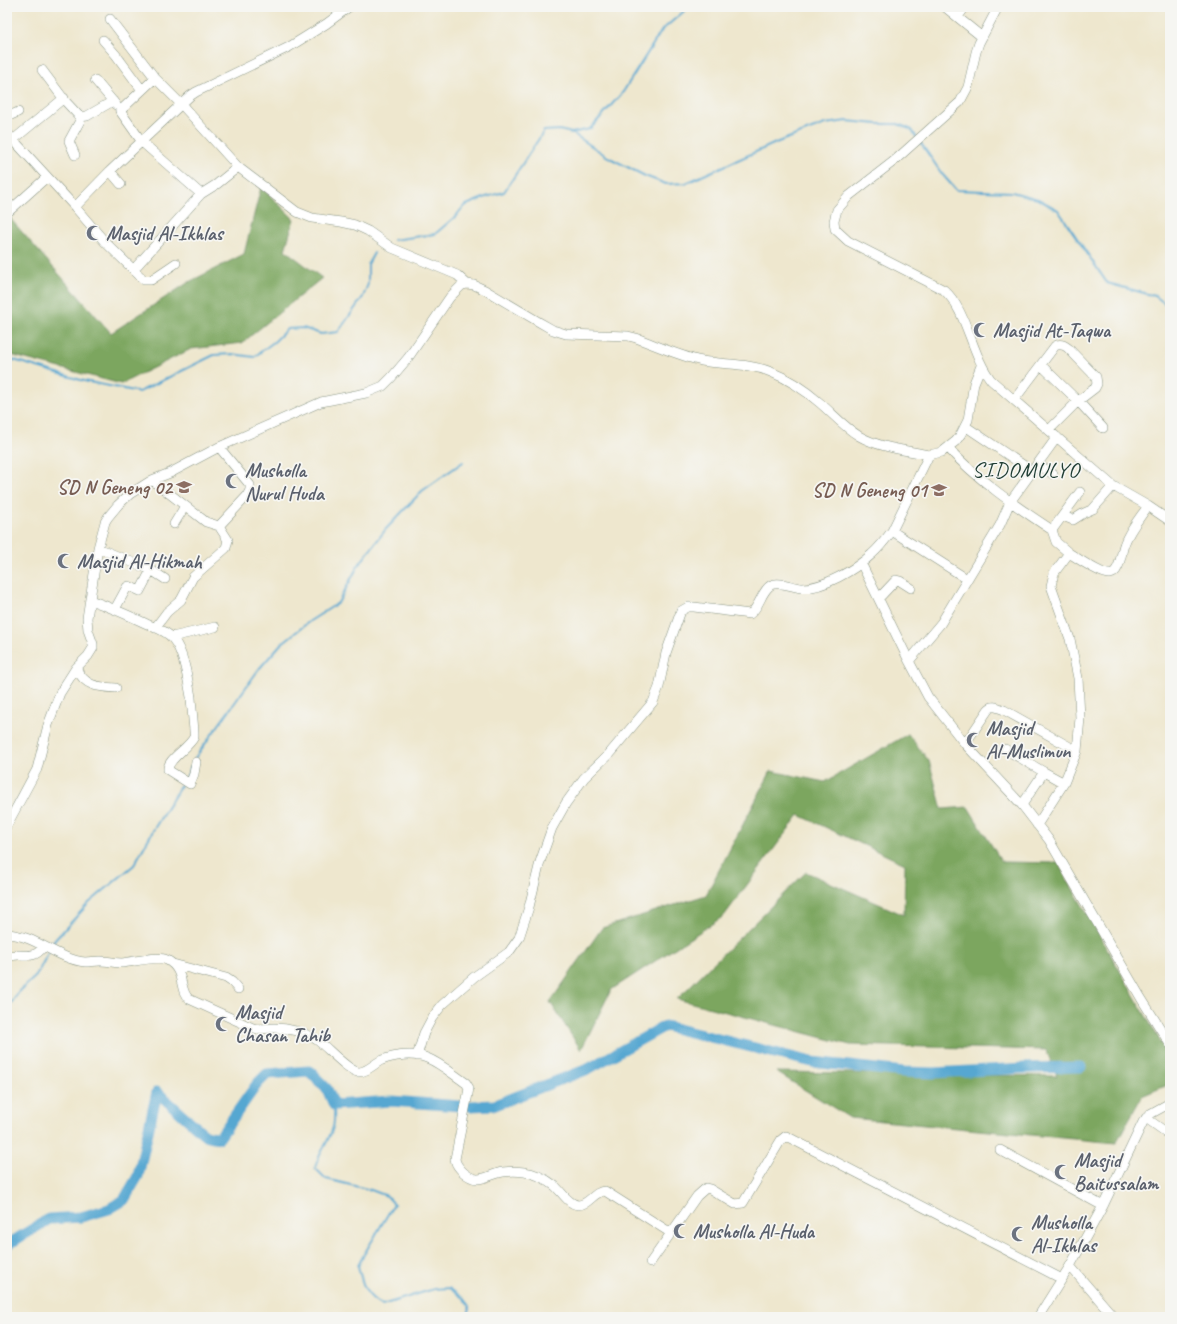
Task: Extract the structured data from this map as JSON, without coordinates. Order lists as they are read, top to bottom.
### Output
{
  "districts": ["SIDOMULYO"],
  "places": {
    "mosque": [
      "Masjid Al-Ikhlas",
      "Masjid At-Taqwa",
      "Musholla Nurul Huda",
      "Masjid Al-Hikmah",
      "Masjid Al-Muslimun",
      "Masjid Chasan Tahib",
      "Masjid Baitussalam",
      "Musholla Al-Huda",
      "Musholla Al-Ikhlas"
    ],
    "school or university": ["SD N Geneng 02", "SD N Geneng 01"]
  }
}
